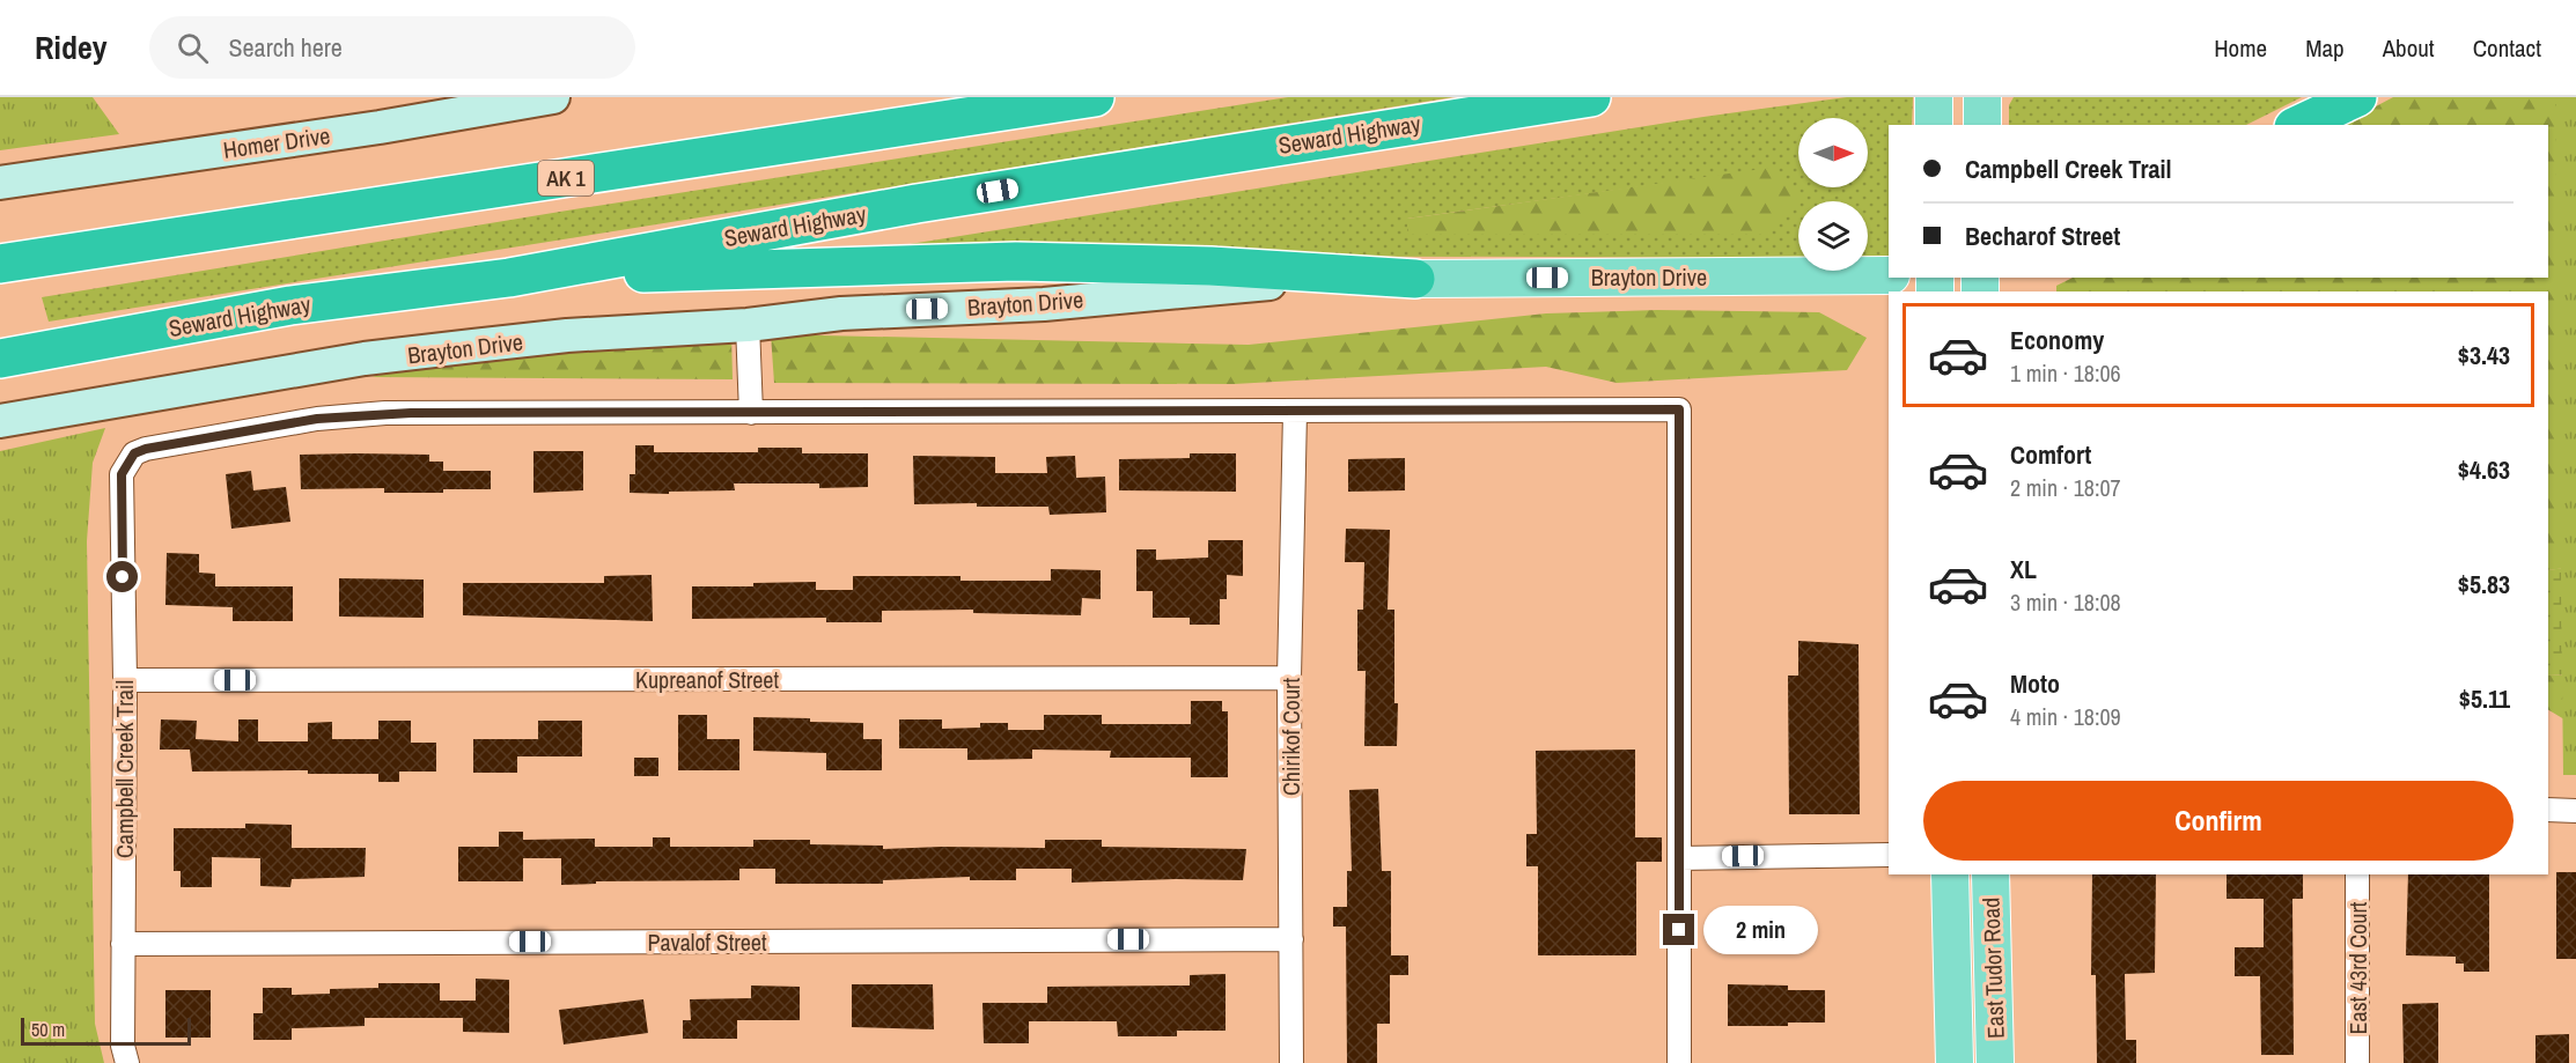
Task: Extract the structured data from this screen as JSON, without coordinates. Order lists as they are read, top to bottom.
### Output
{
  "streets": {
    "highway": ["Seward Highway", "AK 1"],
    "main road": ["Homer Drive", "Brayton Drive", "East Tudor Road"],
    "street": [
      "Kupreanof Street",
      "Chirikof Court",
      "Campbell Creek Trail",
      "Pavalof Street",
      "East 43rd Court"
    ]
  },
  "crossings": [
    ["Kupreanof Street", "Chirikof Court"],
    ["Kupreanof Street", "Campbell Creek Trail"],
    ["Chirikof Court", "Pavalof Street"],
    ["Campbell Creek Trail", "Pavalof Street"]
  ],
  "scale_bar": "50 m",
  "north": "right",
  "page": {
    "header": "Ridey",
    "search": "Search here",
    "nav": [
      "Home",
      "Map",
      "About",
      "Contact"
    ],
    "banner": ["Campbell Creek Trail", "Becharof Street"],
    "list": [
      {
        "name": "Economy",
        "note": "1 min · 18:06",
        "value": "$3.43"
      },
      {
        "name": "Comfort",
        "note": "2 min · 18:07",
        "value": "$4.63"
      },
      {
        "name": "XL",
        "note": "3 min · 18:08",
        "value": "$5.83"
      },
      {
        "name": "Moto",
        "note": "4 min · 18:09",
        "value": "$5.11"
      }
    ],
    "buttons": "Confirm",
    "bubble": "2 min",
    "scale": "50 m"
  }
}
